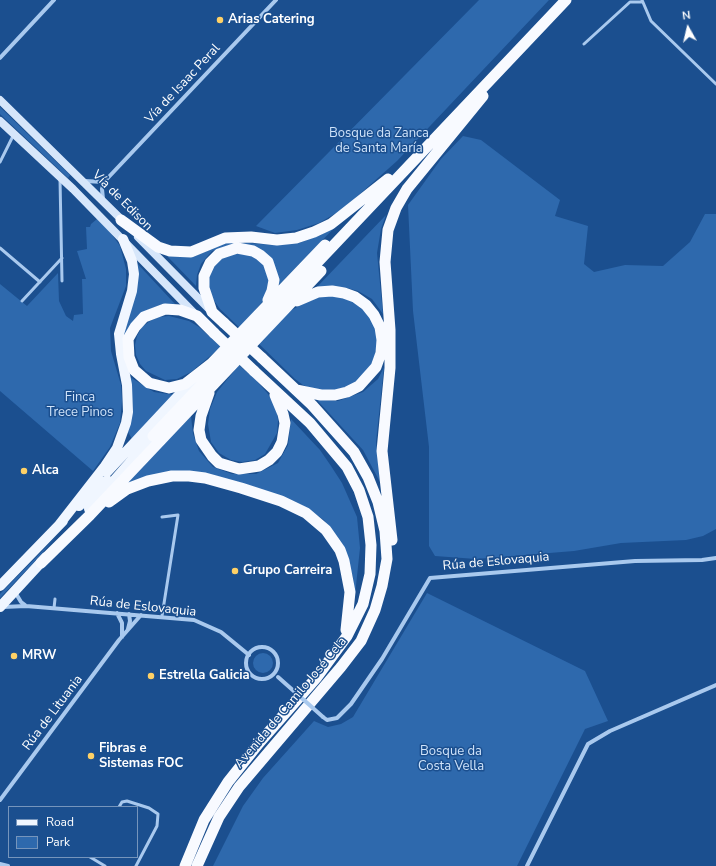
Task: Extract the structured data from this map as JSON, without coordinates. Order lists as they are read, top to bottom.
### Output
{
  "streets": {
    "highway": ["Vía de Edison", "Avenida de Camilo José Cela"],
    "street": ["Vía de Isaac Peral", "Rúa de Eslovaquia", "Rúa de Lituania"]
  },
  "crossings": [
    ["Vía de Edison", "Avenida de Camilo José Cela"],
    ["Rúa de Eslovaquia", "Rúa de Lituania"]
  ],
  "parks": ["Bosque da Zanca de Santa María", "Finca Trece Pinos", "Bosque da Costa Vella"],
  "places": [
    "Arias Catering",
    "Alca",
    "Grupo Carreira",
    "MRW",
    "Estrella Galicia",
    "Fibras e Sistemas FOC"
  ],
  "legend": ["Road", "Park"],
  "north": "top"
}
